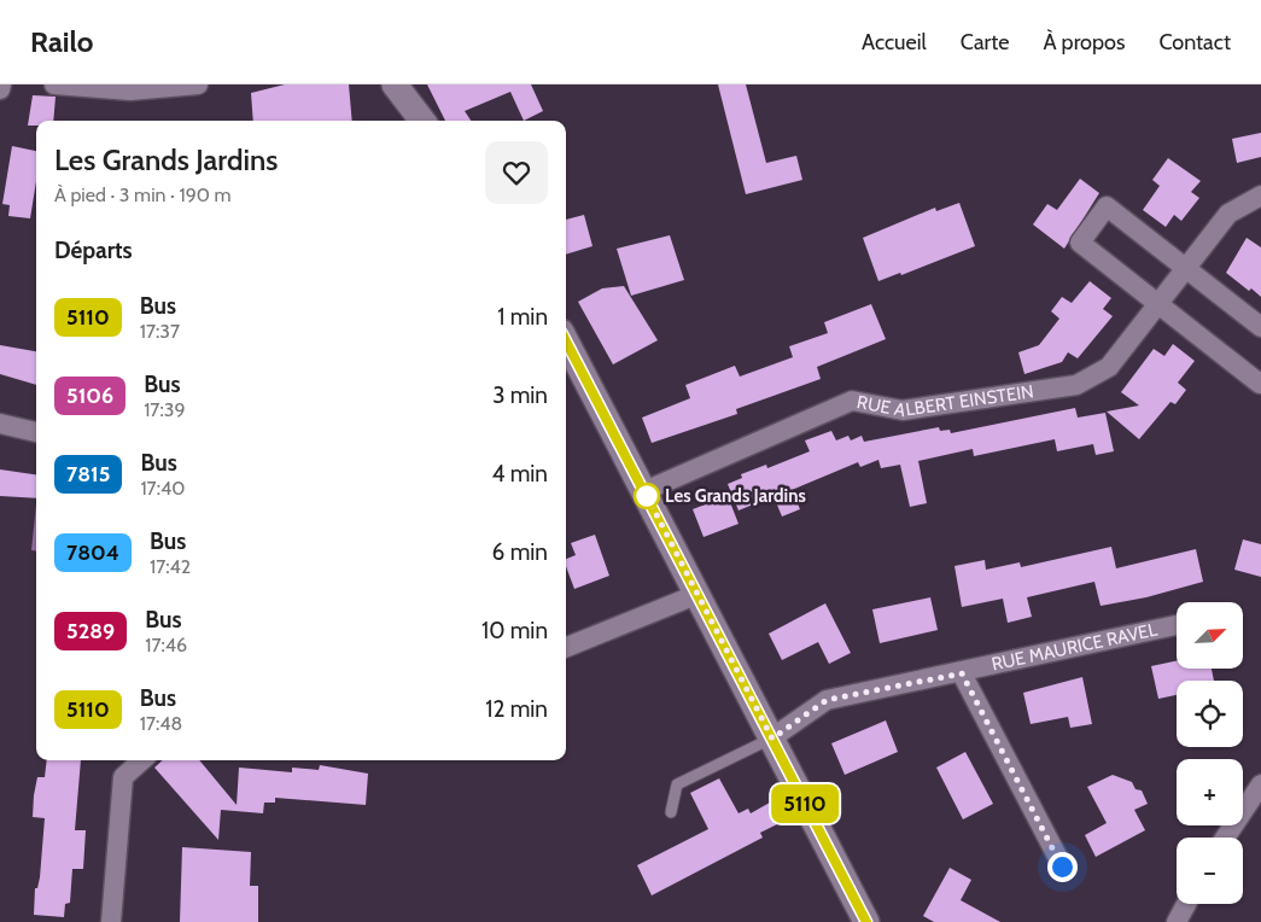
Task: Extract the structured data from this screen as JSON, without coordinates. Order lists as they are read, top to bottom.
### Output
{
  "streets": {
    "street": ["RUE ALBERT EINSTEIN", "RUE MAURICE RAVEL"]
  },
  "places": ["Les Grands Jardins"],
  "lines": ["bus line 5110"],
  "north": "top right",
  "page": {
    "header": "Railo",
    "nav": [
      "Accueil",
      "Carte",
      "À propos",
      "Contact"
    ],
    "on_map": "5110",
    "heading": [
      ["Les Grands Jardins", "À pied · 3 min · 190 m"],
      "Départs"
    ],
    "list": [
      {
        "mark": "5110",
        "name": "Bus",
        "note": "17:37",
        "value": "1 min"
      },
      {
        "mark": "5106",
        "name": "Bus",
        "note": "17:39",
        "value": "3 min"
      },
      {
        "mark": "7815",
        "name": "Bus",
        "note": "17:40",
        "value": "4 min"
      },
      {
        "mark": "7804",
        "name": "Bus",
        "note": "17:42",
        "value": "6 min"
      },
      {
        "mark": "5289",
        "name": "Bus",
        "note": "17:46",
        "value": "10 min"
      },
      {
        "mark": "5110",
        "name": "Bus",
        "note": "17:48",
        "value": "12 min"
      }
    ],
    "map_buttons": ["+", "−"]
  }
}
